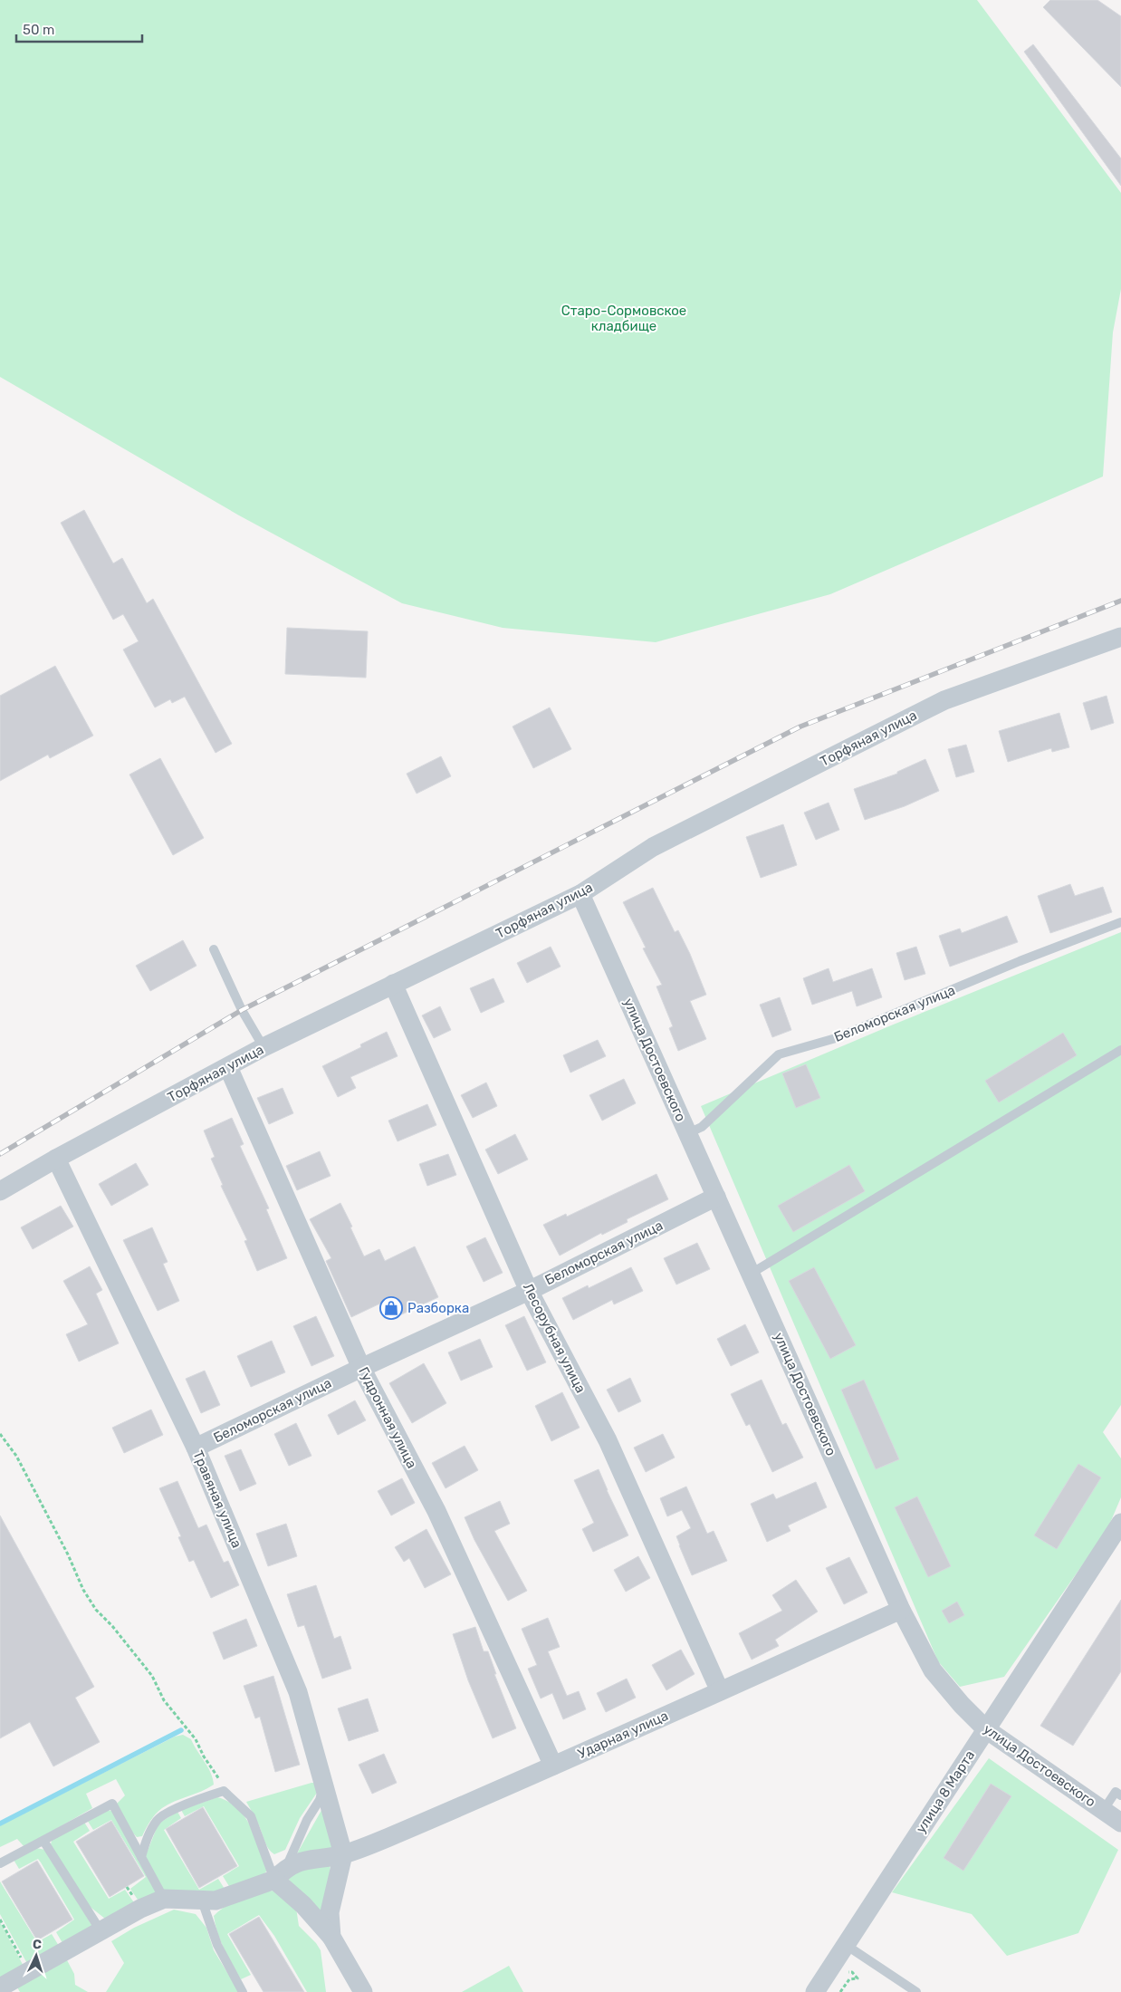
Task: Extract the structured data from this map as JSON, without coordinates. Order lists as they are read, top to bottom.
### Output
{
  "streets": {
    "street": [
      "Торфяная улица",
      "Беломорская улица",
      "улица Достоевского",
      "Лесорубная улица",
      "Гудронная улица",
      "Травяная улица",
      "Ударная улица",
      "улица 8 Марта"
    ]
  },
  "crossings": [
    ["Торфяная улица", "улица Достоевского"],
    ["Торфяная улица", "Лесорубная улица"],
    ["Торфяная улица", "Гудронная улица"],
    ["Торфяная улица", "Травяная улица"],
    ["Беломорская улица", "улица Достоевского"],
    ["Беломорская улица", "Лесорубная улица"],
    ["Беломорская улица", "Гудронная улица"],
    ["Беломорская улица", "Травяная улица"],
    ["улица Достоевского", "Ударная улица"],
    ["улица Достоевского", "улица 8 Марта"],
    ["Лесорубная улица", "Ударная улица"],
    ["Гудронная улица", "Ударная улица"],
    ["Травяная улица", "Ударная улица"]
  ],
  "parks": ["Старо-Сормовское кладбище"],
  "places": {
    "shop": ["Разборка"]
  },
  "scale_bar": "50 m",
  "north": "top"
}
